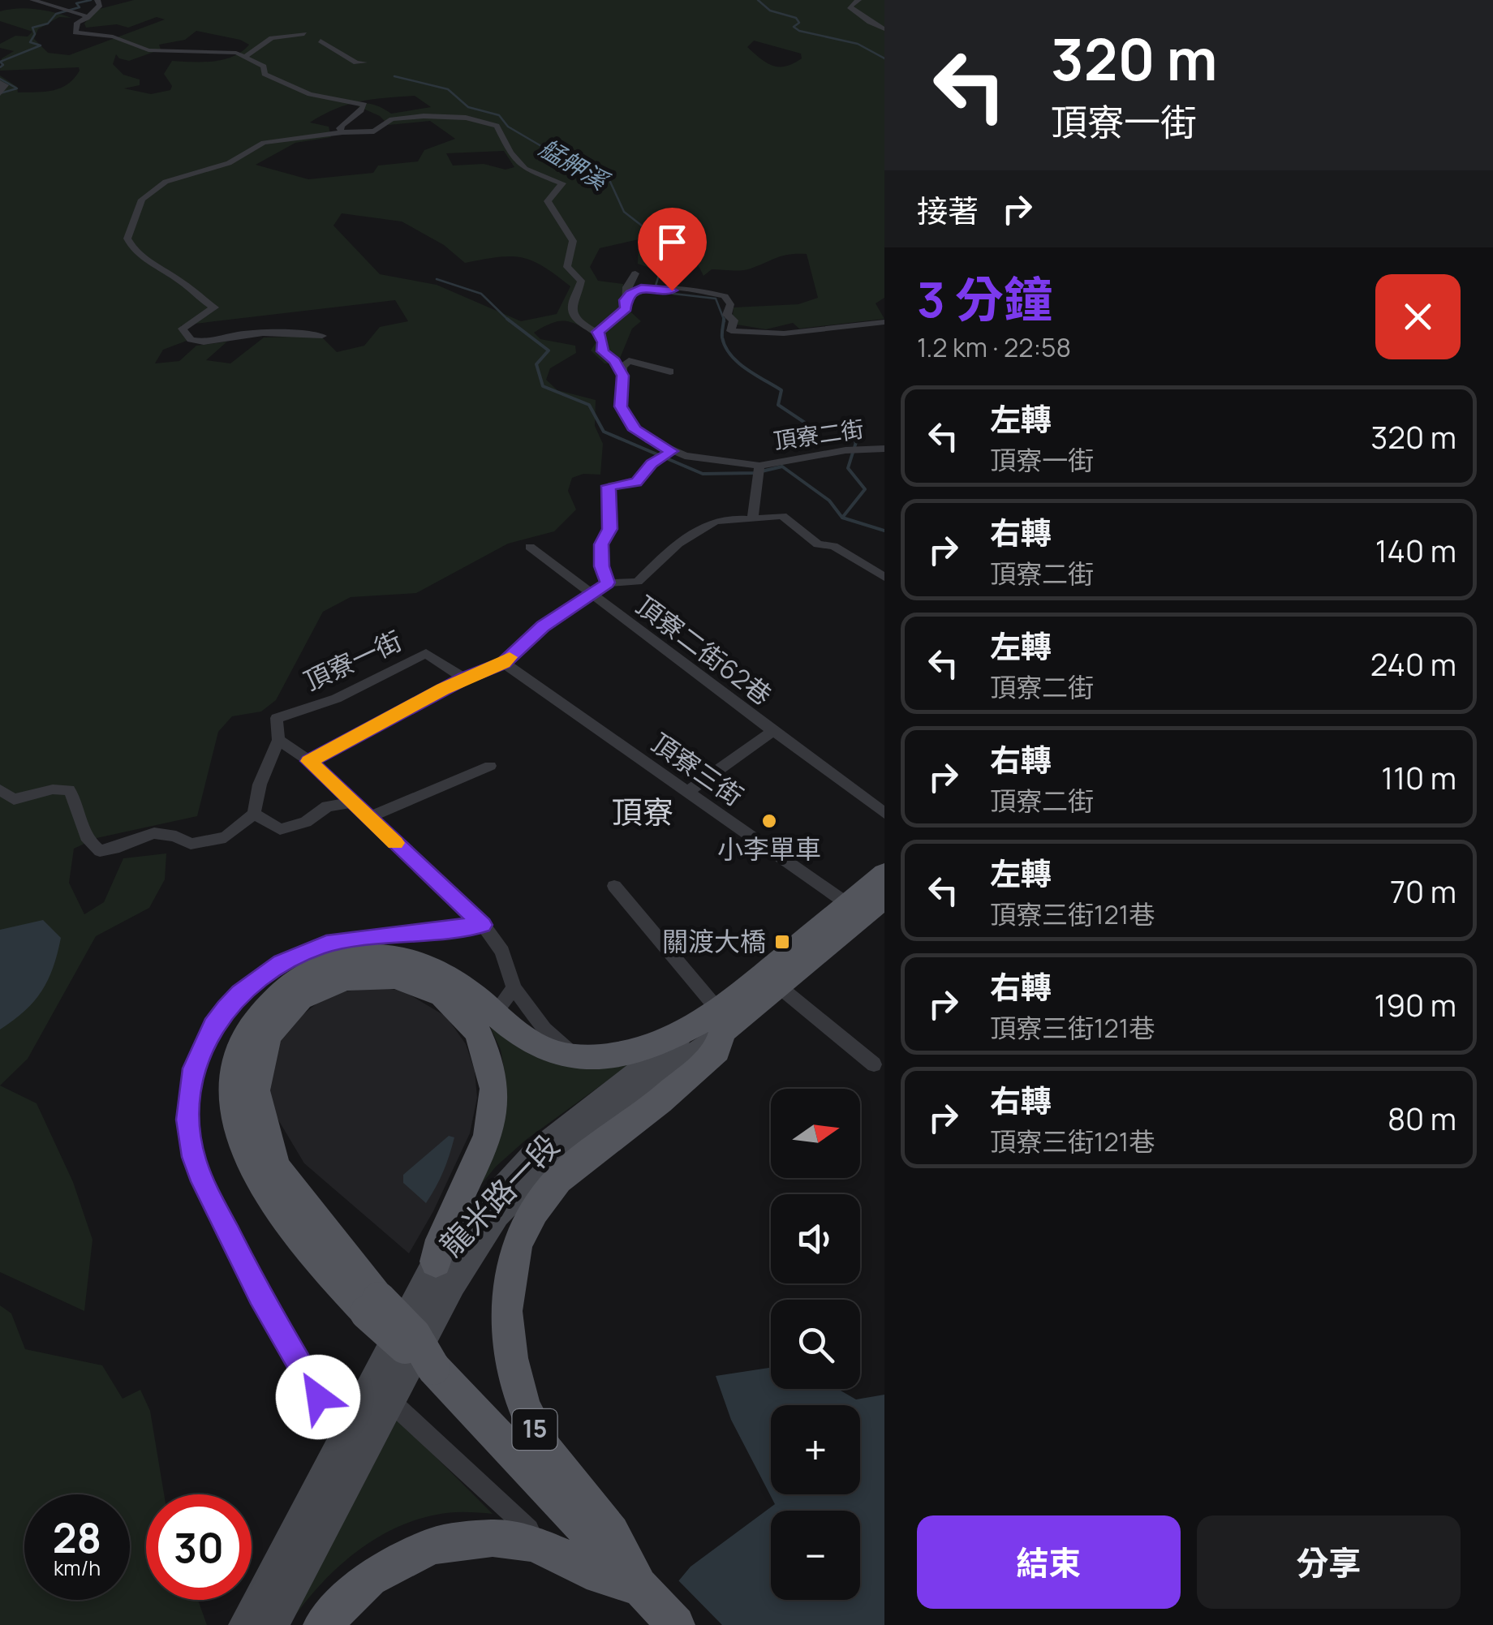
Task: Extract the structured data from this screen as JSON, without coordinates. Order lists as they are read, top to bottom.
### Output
{
  "streets": {
    "main road": ["龍米路一段", "15"],
    "street": [
      "頂寮二街",
      "頂寮二街62巷",
      "頂寮一街",
      "頂寮三街"
    ]
  },
  "crossings": [
    ["頂寮三街", "龍米路一段"],
    ["龍米路一段", "15"]
  ],
  "districts": ["頂寮"],
  "water": ["艋舺溪"],
  "places": {
    "other": ["小李單車"],
    "transit": ["關渡大橋"]
  },
  "north": "right",
  "page": {
    "turn": ["320 m", "頂寮一街"],
    "then": "接著",
    "heading": ["3 分鐘", "1.2 km · 22:58"],
    "list": [
      {
        "name": "左轉",
        "note": "頂寮一街",
        "value": "320 m"
      },
      {
        "name": "右轉",
        "note": "頂寮二街",
        "value": "140 m"
      },
      {
        "name": "左轉",
        "note": "頂寮二街",
        "value": "240 m"
      },
      {
        "name": "右轉",
        "note": "頂寮二街",
        "value": "110 m"
      },
      {
        "name": "左轉",
        "note": "頂寮三街121巷",
        "value": "70 m"
      },
      {
        "name": "右轉",
        "note": "頂寮三街121巷",
        "value": "190 m"
      },
      {
        "name": "右轉",
        "note": "頂寮三街121巷",
        "value": "80 m"
      }
    ],
    "map_buttons": ["+", "−"],
    "speed": "28 km/h",
    "limit": "30",
    "buttons": ["結束", "分享"]
  }
}
